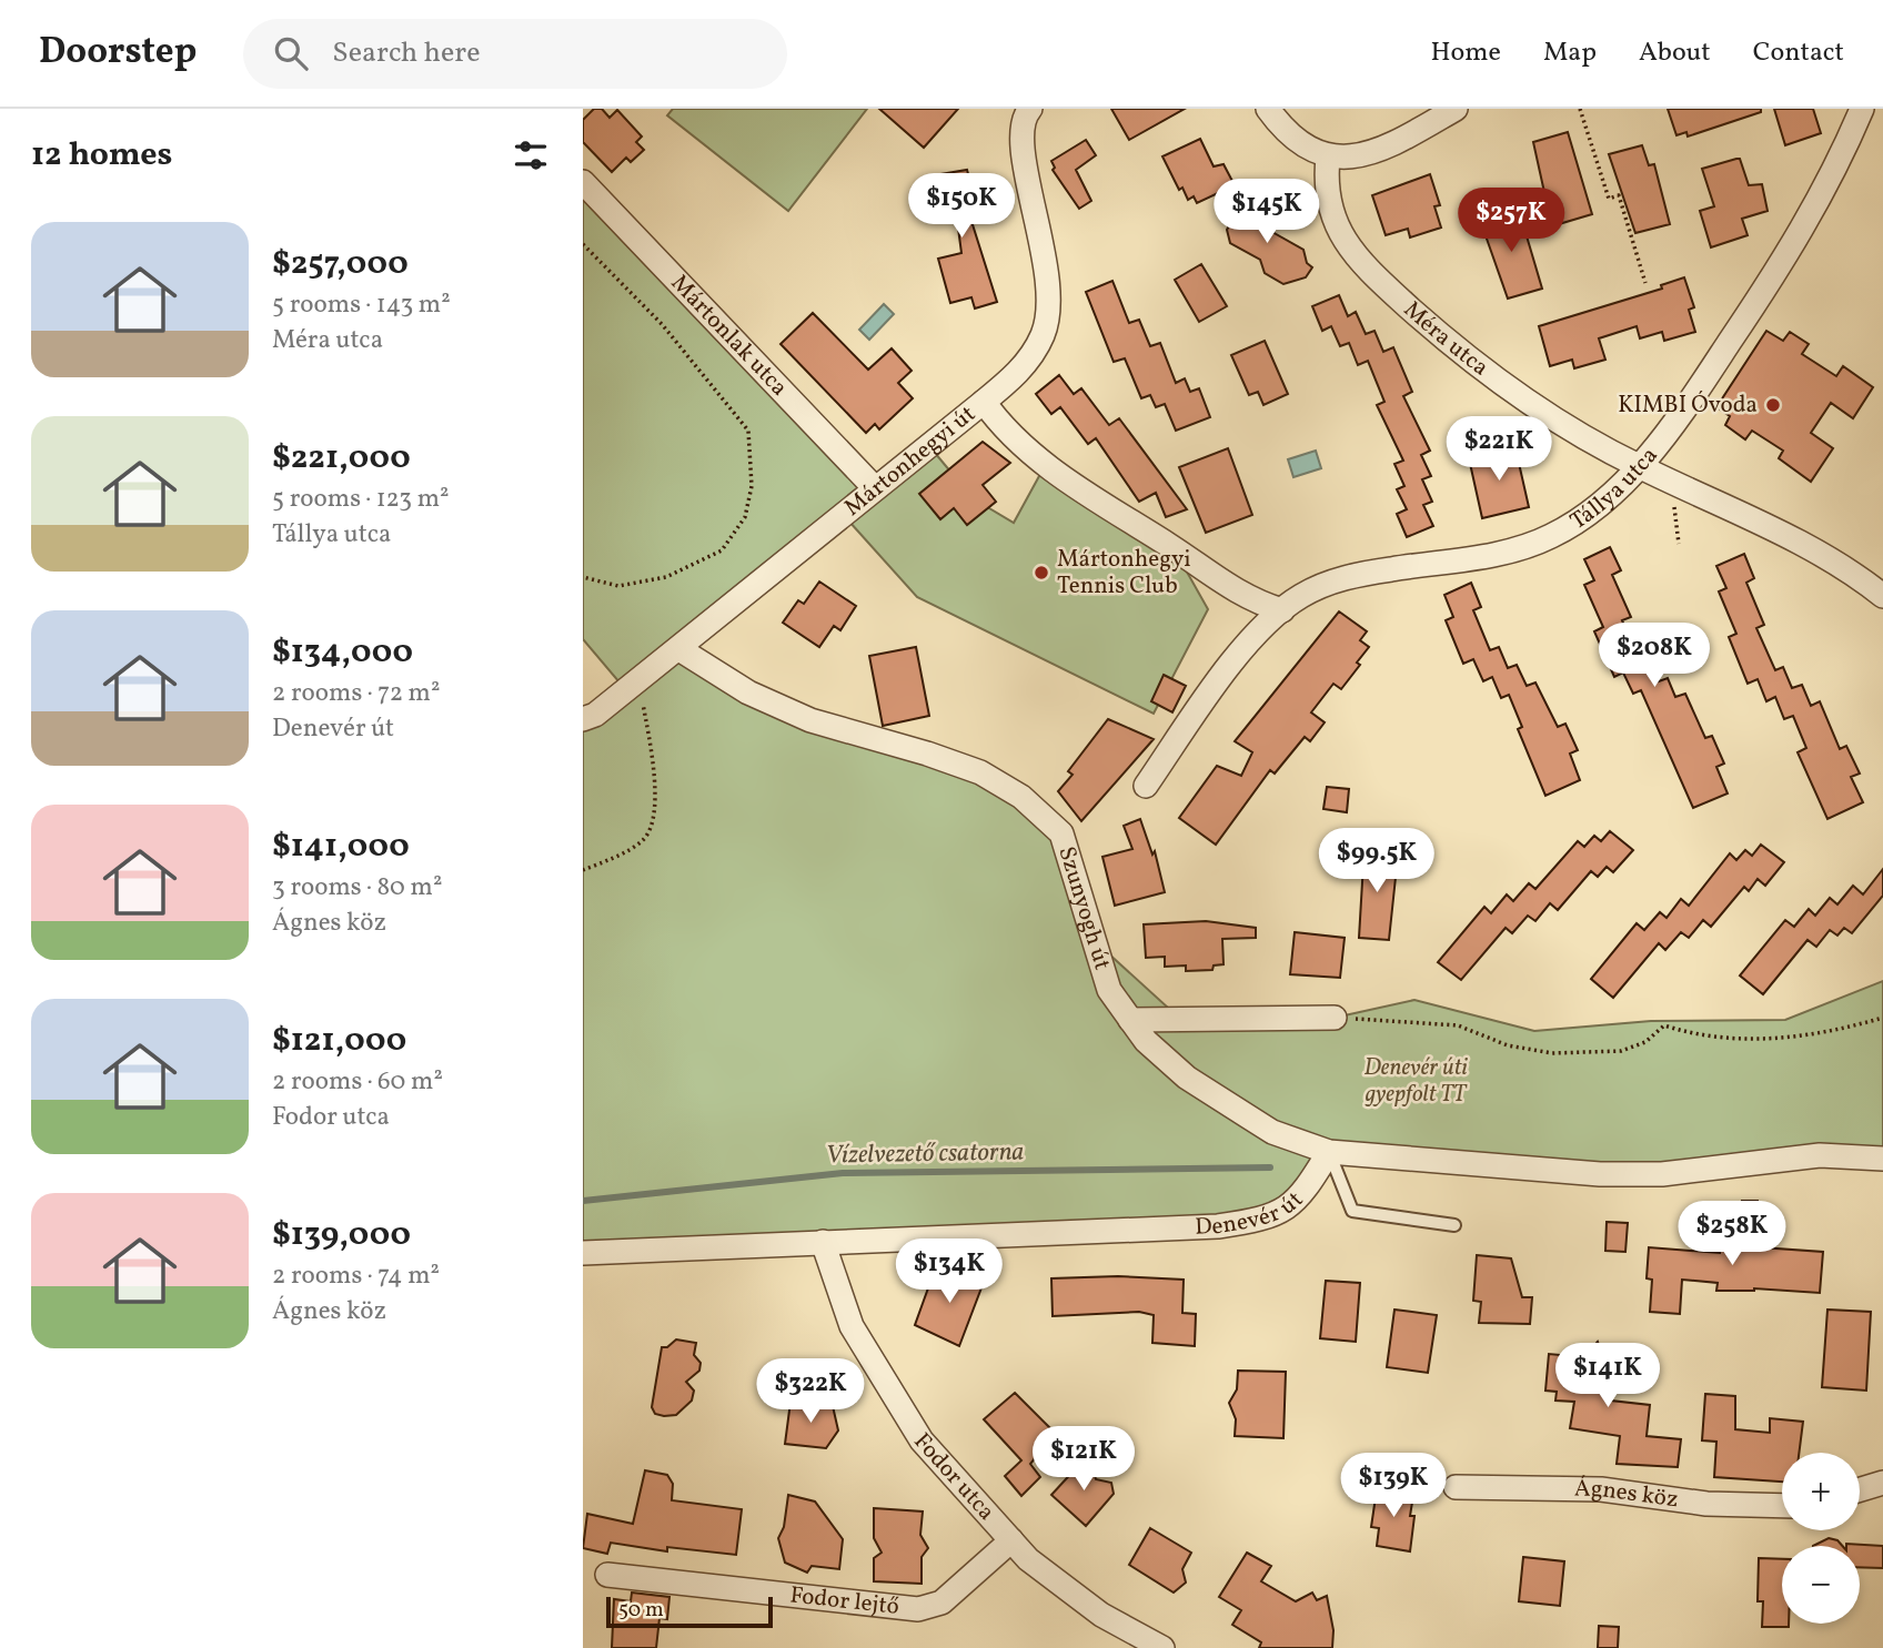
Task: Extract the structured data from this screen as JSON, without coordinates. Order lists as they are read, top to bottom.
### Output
{
  "streets": {
    "street": [
      "Mártonlak utca",
      "Méra utca",
      "Mártonhegyi út",
      "Tállya utca",
      "Szunyogh út",
      "Denevér út",
      "Fodor utca",
      "Ágnes köz",
      "Fodor lejtő"
    ]
  },
  "crossings": [
    ["Mártonlak utca", "Mártonhegyi út"],
    ["Méra utca", "Tállya utca"],
    ["Mártonhegyi út", "Szunyogh út"],
    ["Szunyogh út", "Denevér út"],
    ["Denevér út", "Fodor utca"],
    ["Fodor utca", "Fodor lejtő"]
  ],
  "water": ["Vízelvezető csatorna"],
  "parks": ["Denevér úti gyepfolt TT"],
  "places": ["KIMBI Óvoda", "Mártonhegyi Tennis Club"],
  "scale_bar": "50 m",
  "page": {
    "header": "Doorstep",
    "search": "Search here",
    "nav": [
      "Home",
      "Map",
      "About",
      "Contact"
    ],
    "heading": "12 homes",
    "price": [
      "$150K",
      "$145K",
      "$257K",
      "$221K",
      "$208K",
      "$99.5K",
      "$258K",
      "$134K",
      "$141K",
      "$322K",
      "$121K",
      "$139K"
    ],
    "list": [
      {
        "name": "$257,000",
        "note": "5 rooms · 143 m² · Méra utca"
      },
      {
        "name": "$221,000",
        "note": "5 rooms · 123 m² · Tállya utca"
      },
      {
        "name": "$134,000",
        "note": "2 rooms · 72 m² · Denevér út"
      },
      {
        "name": "$141,000",
        "note": "3 rooms · 80 m² · Ágnes köz"
      },
      {
        "name": "$121,000",
        "note": "2 rooms · 60 m² · Fodor utca"
      },
      {
        "name": "$139,000",
        "note": "2 rooms · 74 m² · Ágnes köz"
      }
    ],
    "map_buttons": ["+", "−"],
    "scale": "50 m"
  }
}
